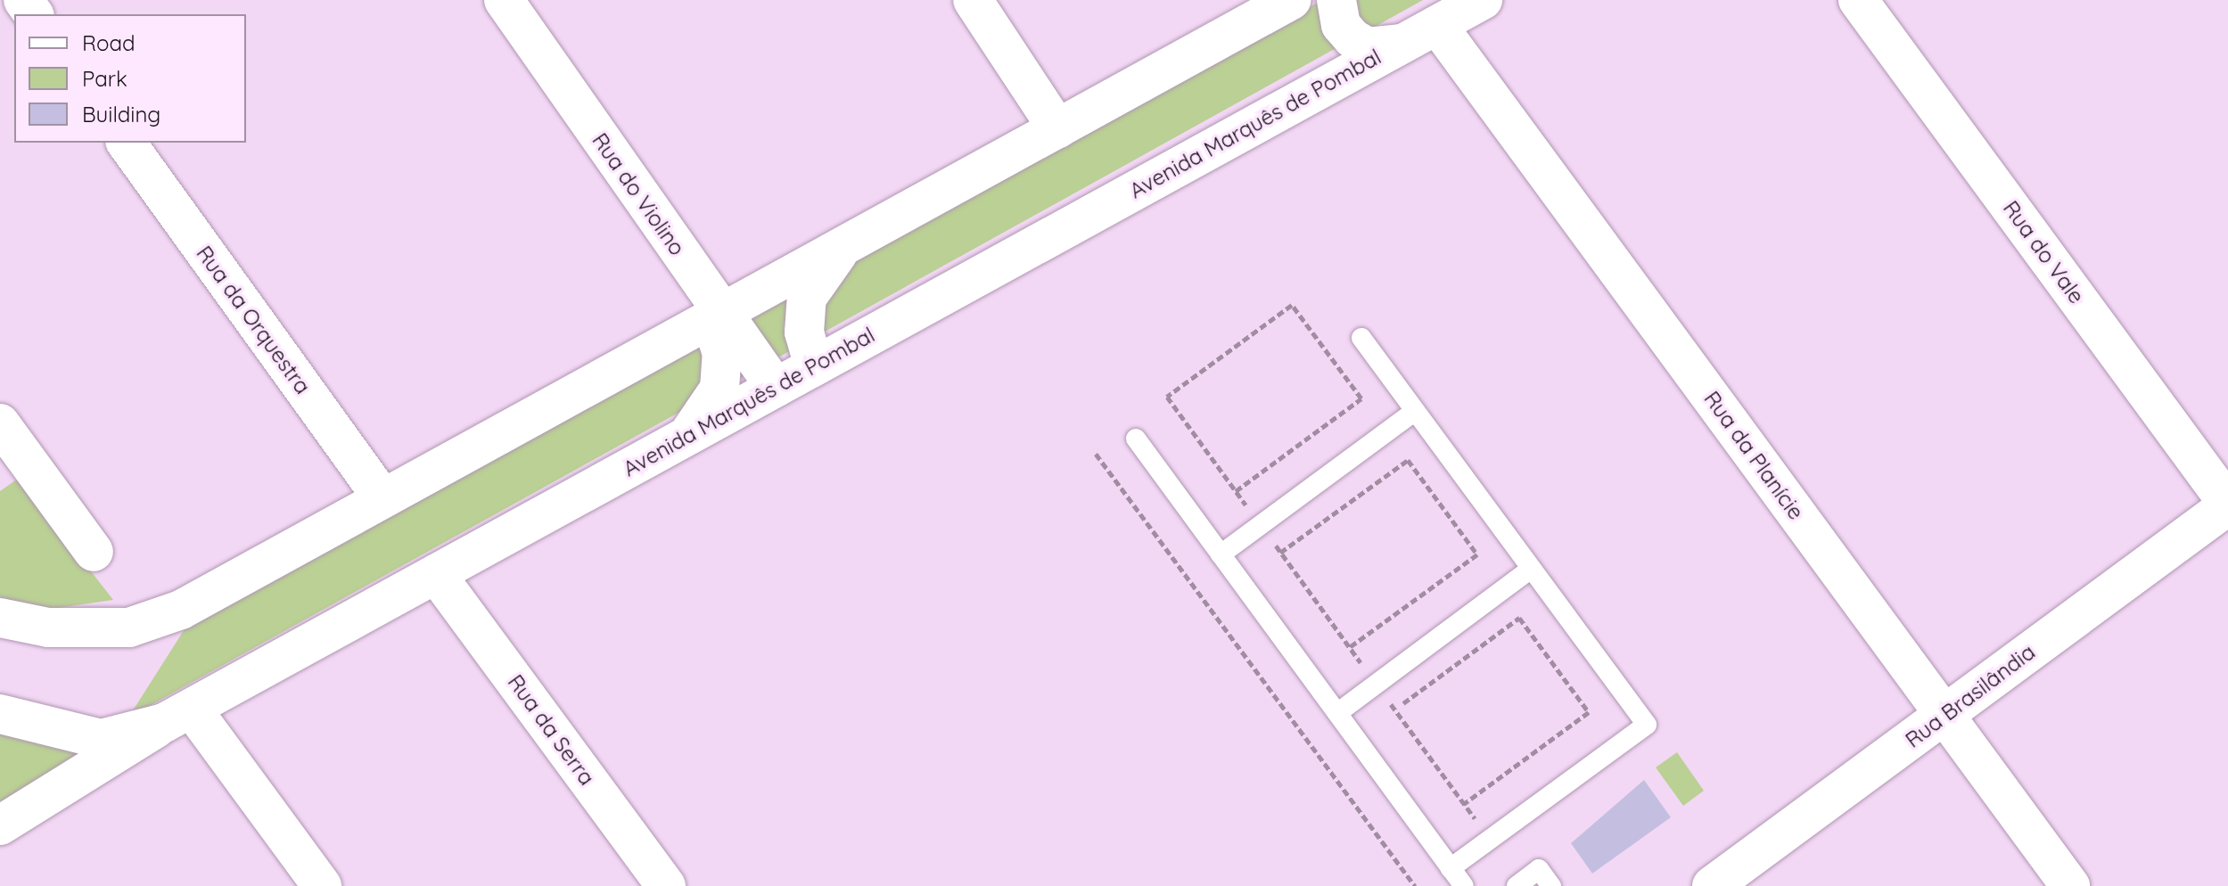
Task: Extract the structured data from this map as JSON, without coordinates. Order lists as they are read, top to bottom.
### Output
{
  "streets": {
    "street": [
      "Avenida Marquês de Pombal",
      "Rua do Violino",
      "Rua do Vale",
      "Rua da Orquestra",
      "Rua da Planície",
      "Rua Brasilândia",
      "Rua da Serra"
    ]
  },
  "crossings": [
    ["Avenida Marquês de Pombal", "Rua do Violino"],
    ["Avenida Marquês de Pombal", "Rua da Planície"],
    ["Avenida Marquês de Pombal", "Rua da Serra"],
    ["Rua do Vale", "Rua Brasilândia"],
    ["Rua da Planície", "Rua Brasilândia"]
  ],
  "legend": ["Road", "Park", "Building"]
}
